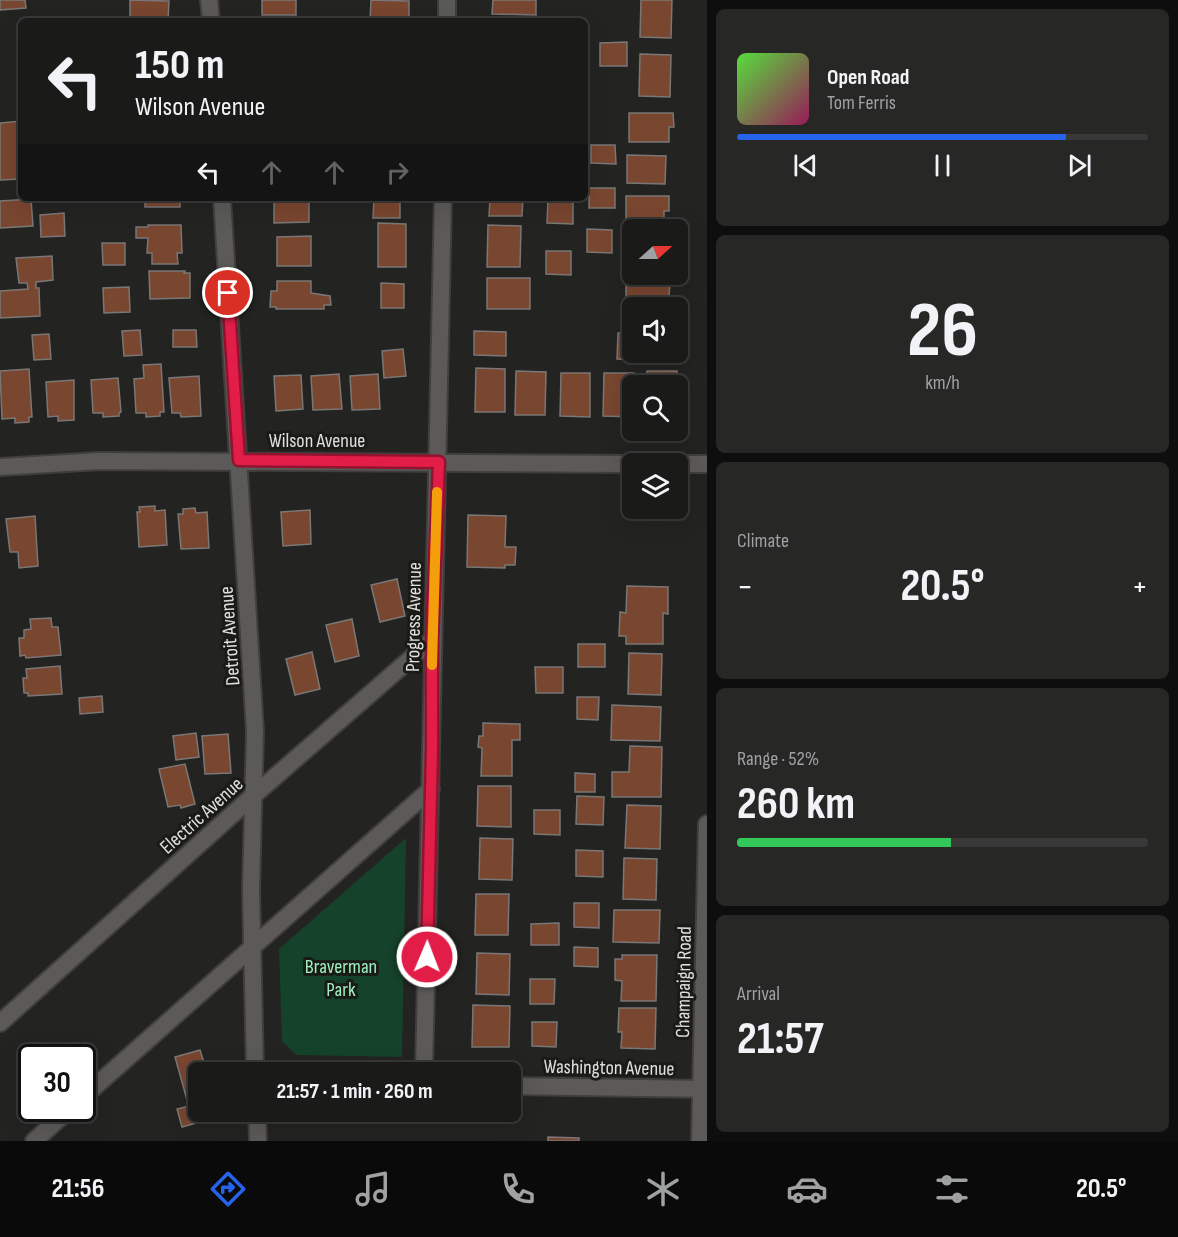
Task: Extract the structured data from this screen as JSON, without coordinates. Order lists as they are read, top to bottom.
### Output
{
  "streets": {
    "street": [
      "Wilson Avenue",
      "Progress Avenue",
      "Detroit Avenue",
      "Electric Avenue",
      "Champaign Road",
      "Washington Avenue"
    ]
  },
  "crossings": [
    ["Wilson Avenue", "Progress Avenue"],
    ["Wilson Avenue", "Detroit Avenue"],
    ["Progress Avenue", "Electric Avenue"],
    ["Detroit Avenue", "Electric Avenue"],
    ["Champaign Road", "Washington Avenue"]
  ],
  "parks": ["Braverman Park"],
  "north": "right",
  "page": {
    "turn": ["150 m", "Wilson Avenue"],
    "song": ["Open Road", "Tom Ferris"],
    "tile": [
      ["26", "km/h"],
      "Climate",
      ["Range · 52%", "260 km"],
      ["Arrival", "21:57"]
    ],
    "heat": ["−", "20.5°", "+"],
    "limit": "30",
    "trip": "21:57 · 1 min · 260 m",
    "tabs": ["21:56", "20.5°"]
  }
}
